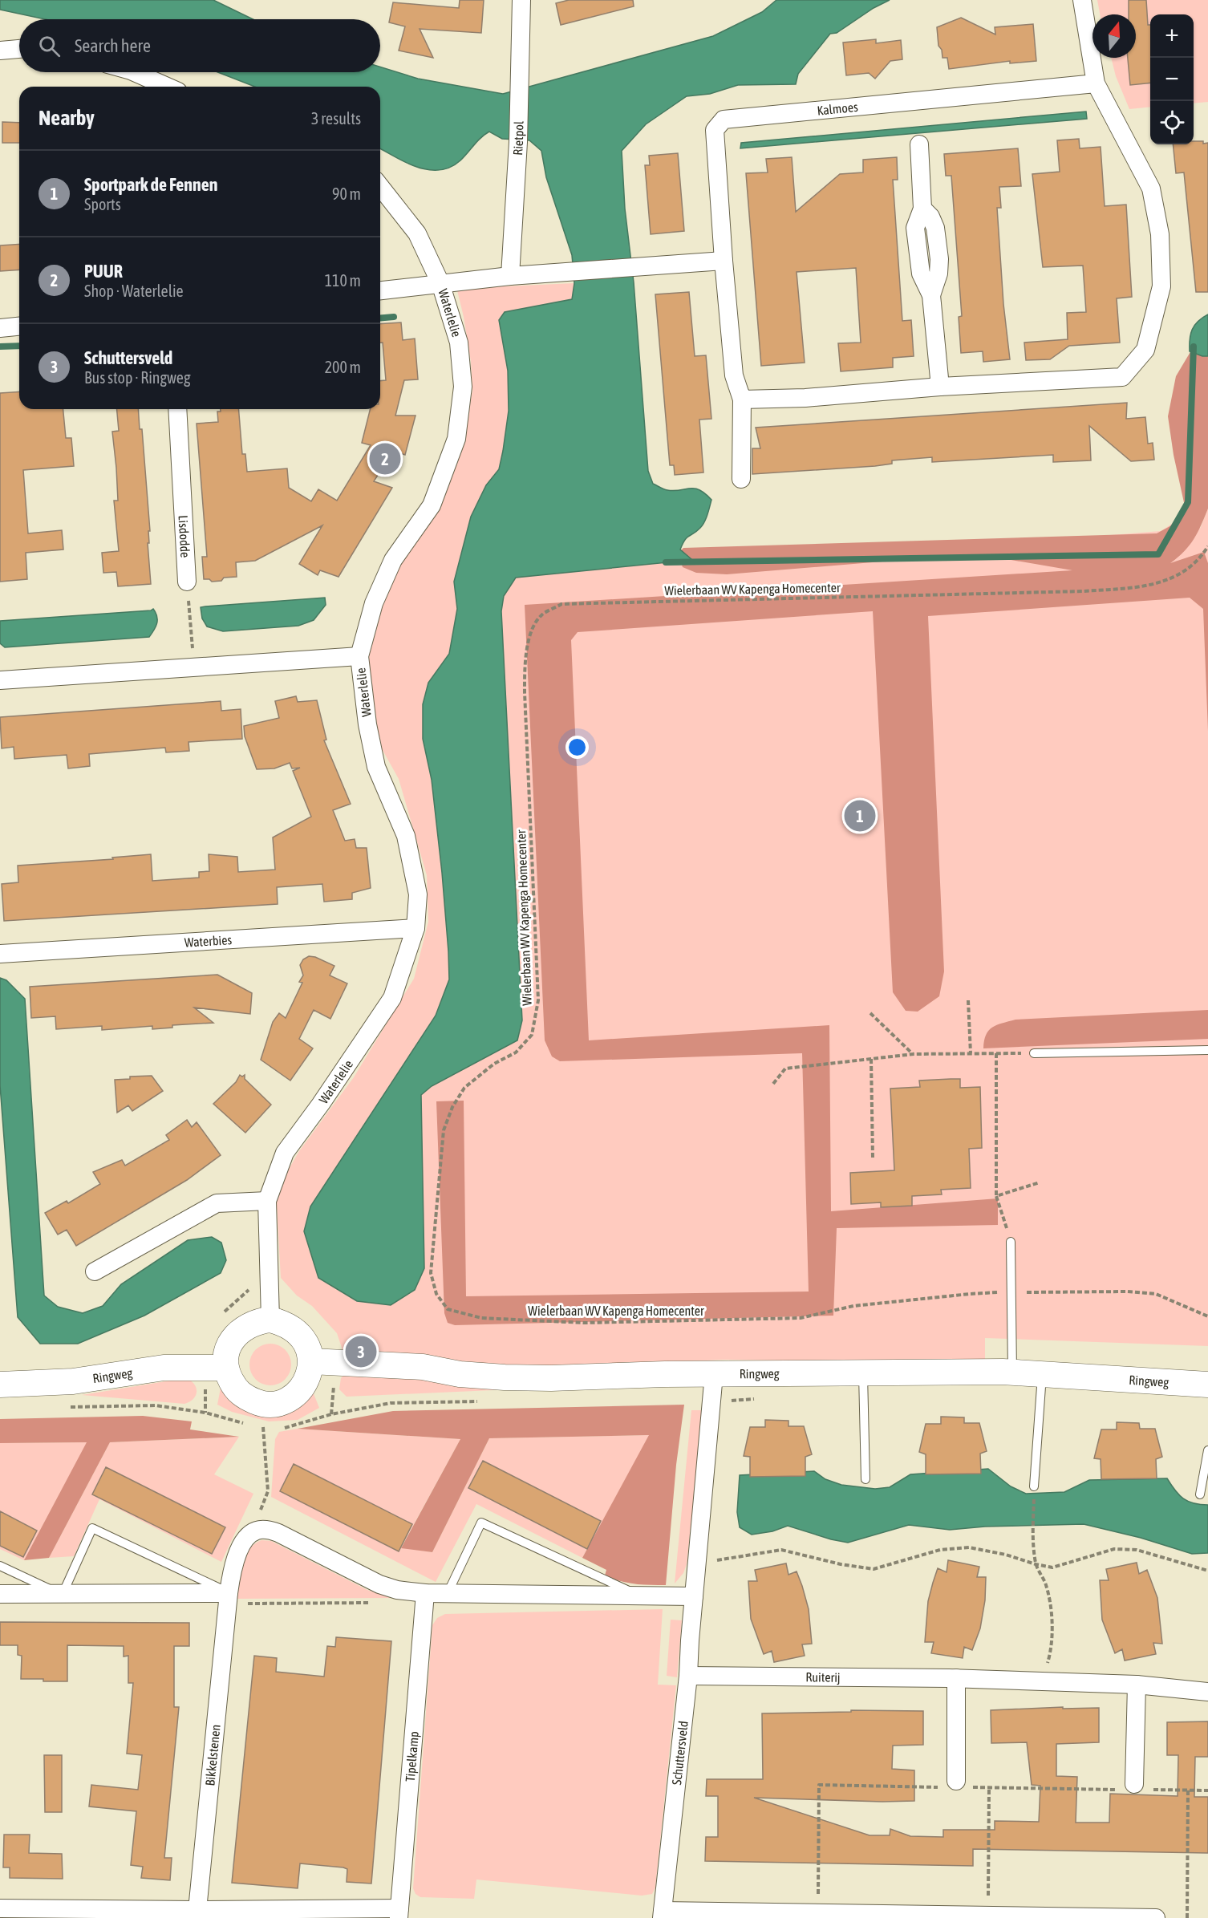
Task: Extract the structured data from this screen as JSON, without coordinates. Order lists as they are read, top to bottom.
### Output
{
  "streets": {
    "main road": ["Ringweg"],
    "street": [
      "Kalmoes",
      "Rietpol",
      "Waterlelie",
      "Lisdodde",
      "Waterbies",
      "Ruiterij",
      "Schuttersveld",
      "Bikkelstenen",
      "Tipelkamp"
    ],
    "path": ["Wielerbaan WV Kapenga Homecenter"]
  },
  "crossings": [
    ["Waterlelie", "Waterbies"],
    ["Waterlelie", "Ringweg"],
    ["Ringweg", "Schuttersveld"],
    ["Ruiterij", "Schuttersveld"]
  ],
  "north": "top",
  "page": {
    "map_buttons": ["+", "−"],
    "search": "Search here",
    "heading": ["Nearby", "3 results"],
    "list": [
      {
        "mark": "1",
        "name": "Sportpark de Fennen",
        "note": "Sports",
        "value": "90 m"
      },
      {
        "mark": "2",
        "name": "PUUR",
        "note": "Shop · Waterlelie",
        "value": "110 m"
      },
      {
        "mark": "3",
        "name": "Schuttersveld",
        "note": "Bus stop · Ringweg",
        "value": "200 m"
      }
    ],
    "pins": ["2", "1", "3"]
  }
}
